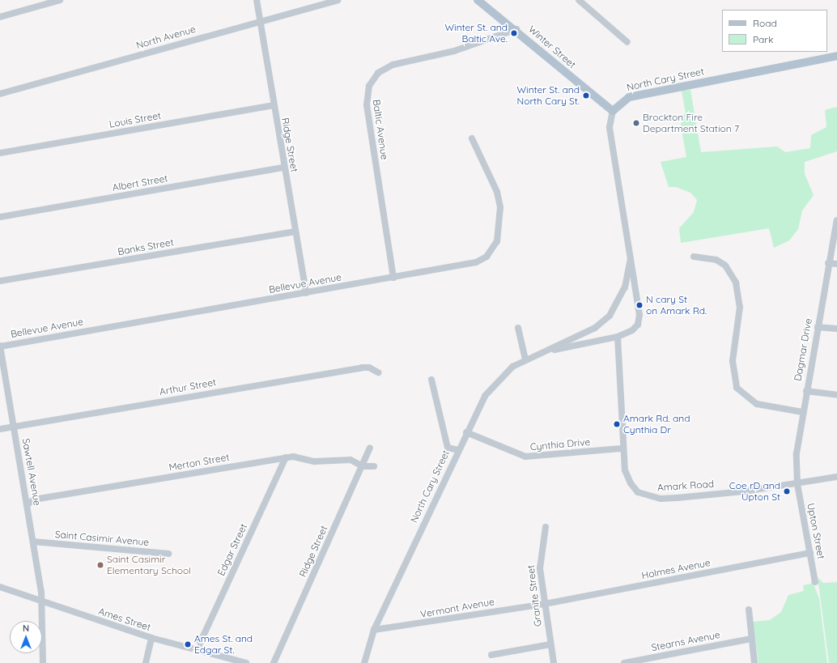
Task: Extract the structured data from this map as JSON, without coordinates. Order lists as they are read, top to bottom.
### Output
{
  "streets": {
    "main road": ["Winter Street", "North Cary Street"],
    "street": [
      "North Avenue",
      "Louis Street",
      "Baltic Avenue",
      "Ridge Street",
      "Albert Street",
      "Banks Street",
      "Bellevue Avenue",
      "Dagmar Drive",
      "Arthur Street",
      "Cynthia Drive",
      "Merton Street",
      "Sawtell Avenue",
      "Amark Road",
      "Upton Street",
      "Saint Casimir Avenue",
      "Edgar Street",
      "Holmes Avenue",
      "Granite Street",
      "Vermont Avenue",
      "Ames Street",
      "Stearns Avenue"
    ]
  },
  "crossings": [
    ["North Avenue", "Ridge Street"],
    ["Winter Street", "North Cary Street"],
    ["Winter Street", "Baltic Avenue"],
    ["North Cary Street", "Cynthia Drive"],
    ["North Cary Street", "Amark Road"],
    ["North Cary Street", "Vermont Avenue"],
    ["Louis Street", "Ridge Street"],
    ["Baltic Avenue", "Bellevue Avenue"],
    ["Ridge Street", "Albert Street"],
    ["Ridge Street", "Banks Street"],
    ["Ridge Street", "Bellevue Avenue"],
    ["Ridge Street", "Merton Street"],
    ["Bellevue Avenue", "Sawtell Avenue"],
    ["Dagmar Drive", "Amark Road"],
    ["Dagmar Drive", "Upton Street"],
    ["Arthur Street", "Sawtell Avenue"],
    ["Cynthia Drive", "Amark Road"],
    ["Merton Street", "Sawtell Avenue"],
    ["Merton Street", "Edgar Street"],
    ["Sawtell Avenue", "Saint Casimir Avenue"],
    ["Sawtell Avenue", "Ames Street"],
    ["Amark Road", "Upton Street"],
    ["Upton Street", "Holmes Avenue"],
    ["Edgar Street", "Ames Street"],
    ["Holmes Avenue", "Granite Street"],
    ["Holmes Avenue", "Vermont Avenue"],
    ["Granite Street", "Vermont Avenue"]
  ],
  "places": [
    "Winter St. and Baltic Ave.",
    "Winter St. and North Cary St.",
    "Brockton Fire Department Station 7",
    "N cary St on Amark Rd.",
    "Amark Rd. and Cynthia Dr",
    "Coe rD and Upton St",
    "Saint Casimir Elementary School",
    "Ames St. and Edgar St."
  ],
  "legend": ["Road", "Park"],
  "north": "top"
}
